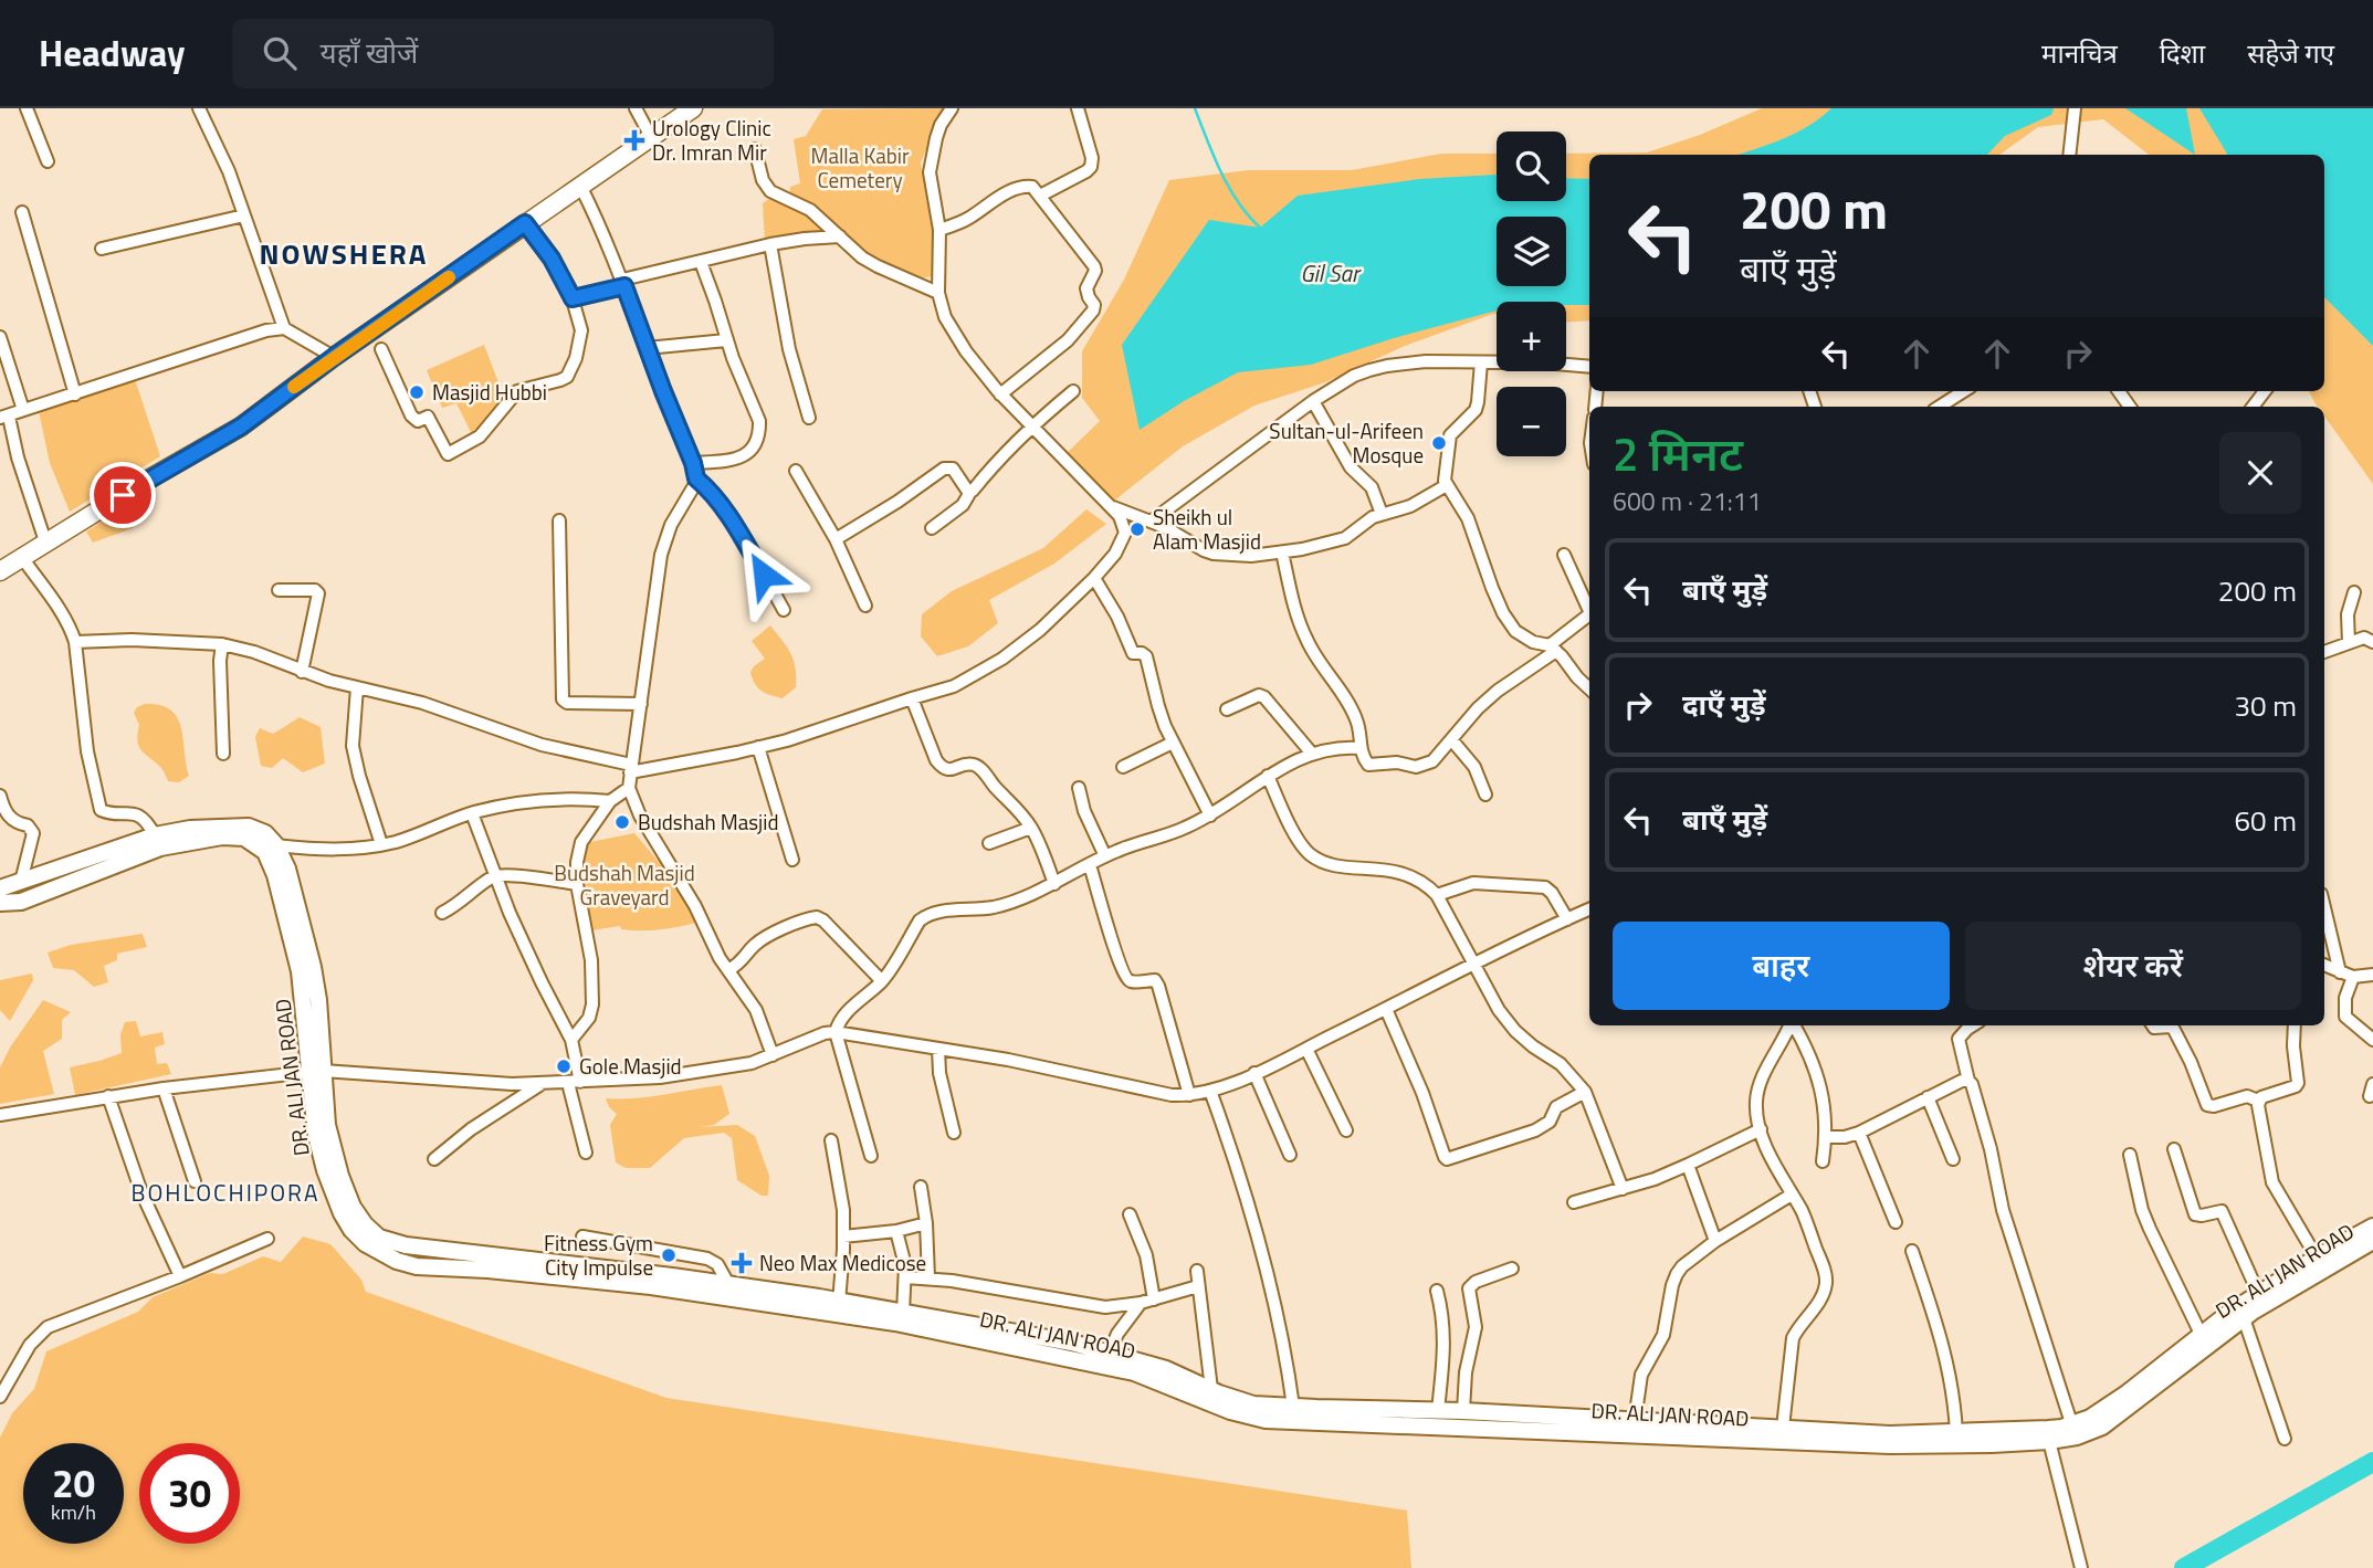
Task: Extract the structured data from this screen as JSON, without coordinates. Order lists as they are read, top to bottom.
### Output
{
  "streets": {
    "main road": ["DR. ALI JAN ROAD"]
  },
  "districts": ["NOWSHERA", "BOHLOCHIPORA"],
  "water": ["Gil Sar"],
  "parks": ["Malla Kabir Cemetery", "Budshah Masjid Graveyard"],
  "places": {
    "health": ["Urology Clinic Dr. Imran Mir", "Neo Max Medicose"],
    "other": [
      "Masjid Hubbi",
      "Sultan-ul-Arifeen Mosque",
      "Sheikh ul Alam Masjid",
      "Budshah Masjid",
      "Gole Masjid",
      "Fitness Gym City Impulse"
    ]
  },
  "page": {
    "header": "Headway",
    "search": "यहाँ खोजें",
    "nav": ["मानचित्र", "दिशा", "सहेजे गए"],
    "map_buttons": ["+", "−"],
    "turn": ["200 m", "बाएँ मुड़ें"],
    "heading": ["2 मिनट", "600 m · 21:11"],
    "list": [
      {
        "name": "बाएँ मुड़ें",
        "value": "200 m"
      },
      {
        "name": "दाएँ मुड़ें",
        "value": "30 m"
      },
      {
        "name": "बाएँ मुड़ें",
        "value": "60 m"
      }
    ],
    "buttons": ["बाहर", "शेयर करें"],
    "speed": "20 km/h",
    "limit": "30"
  }
}
